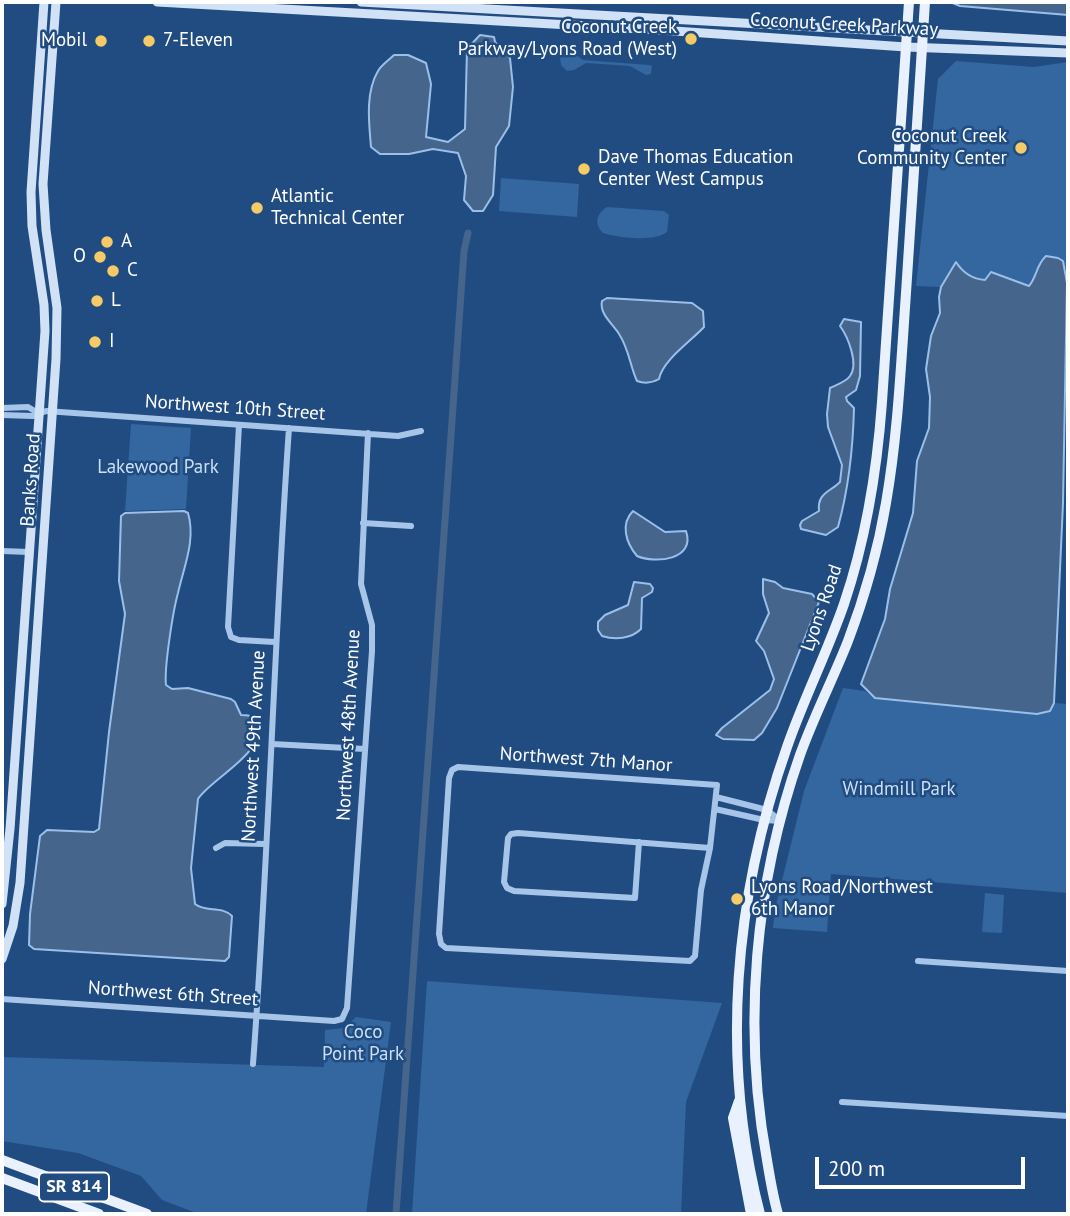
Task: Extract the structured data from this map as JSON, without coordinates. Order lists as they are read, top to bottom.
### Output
{
  "streets": {
    "main road": ["Lyons Road", "SR 814"],
    "street": [
      "Coconut Creek Parkway",
      "Northwest 10th Street",
      "Banks Road",
      "Northwest 48th Avenue",
      "Northwest 49th Avenue",
      "Northwest 7th Manor",
      "Northwest 6th Street"
    ]
  },
  "crossings": [
    ["Coconut Creek Parkway", "Lyons Road"],
    ["Northwest 10th Street", "Banks Road"],
    ["Northwest 10th Street", "Northwest 48th Avenue"],
    ["Northwest 10th Street", "Northwest 49th Avenue"],
    ["Northwest 48th Avenue", "Northwest 6th Street"],
    ["Northwest 49th Avenue", "Northwest 6th Street"]
  ],
  "parks": ["Lakewood Park", "Windmill Park", "Coco Point Park"],
  "places": [
    "Coconut Creek Parkway/Lyons Road (West)",
    "Mobil",
    "7-Eleven",
    "Coconut Creek Community Center",
    "Dave Thomas Education Center West Campus",
    "Atlantic Technical Center",
    "A",
    "O",
    "C",
    "L",
    "I",
    "Lyons Road/Northwest 6th Manor"
  ],
  "scale_bar": "200 m"
}
